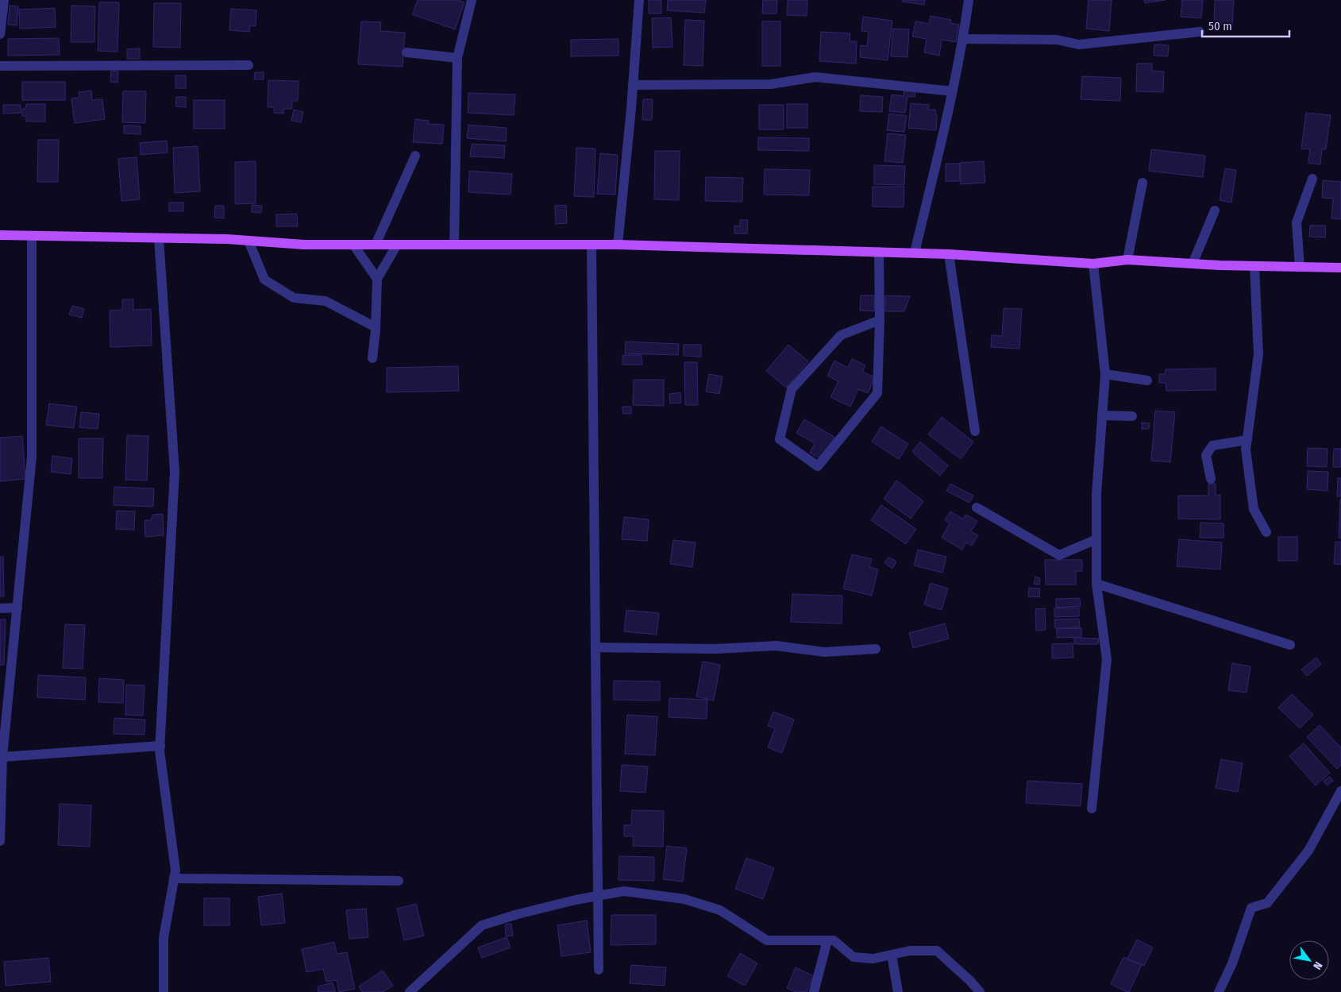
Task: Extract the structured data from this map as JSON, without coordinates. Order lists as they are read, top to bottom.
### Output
{
  "scale_bar": "50 m",
  "north": "bottom right"
}
